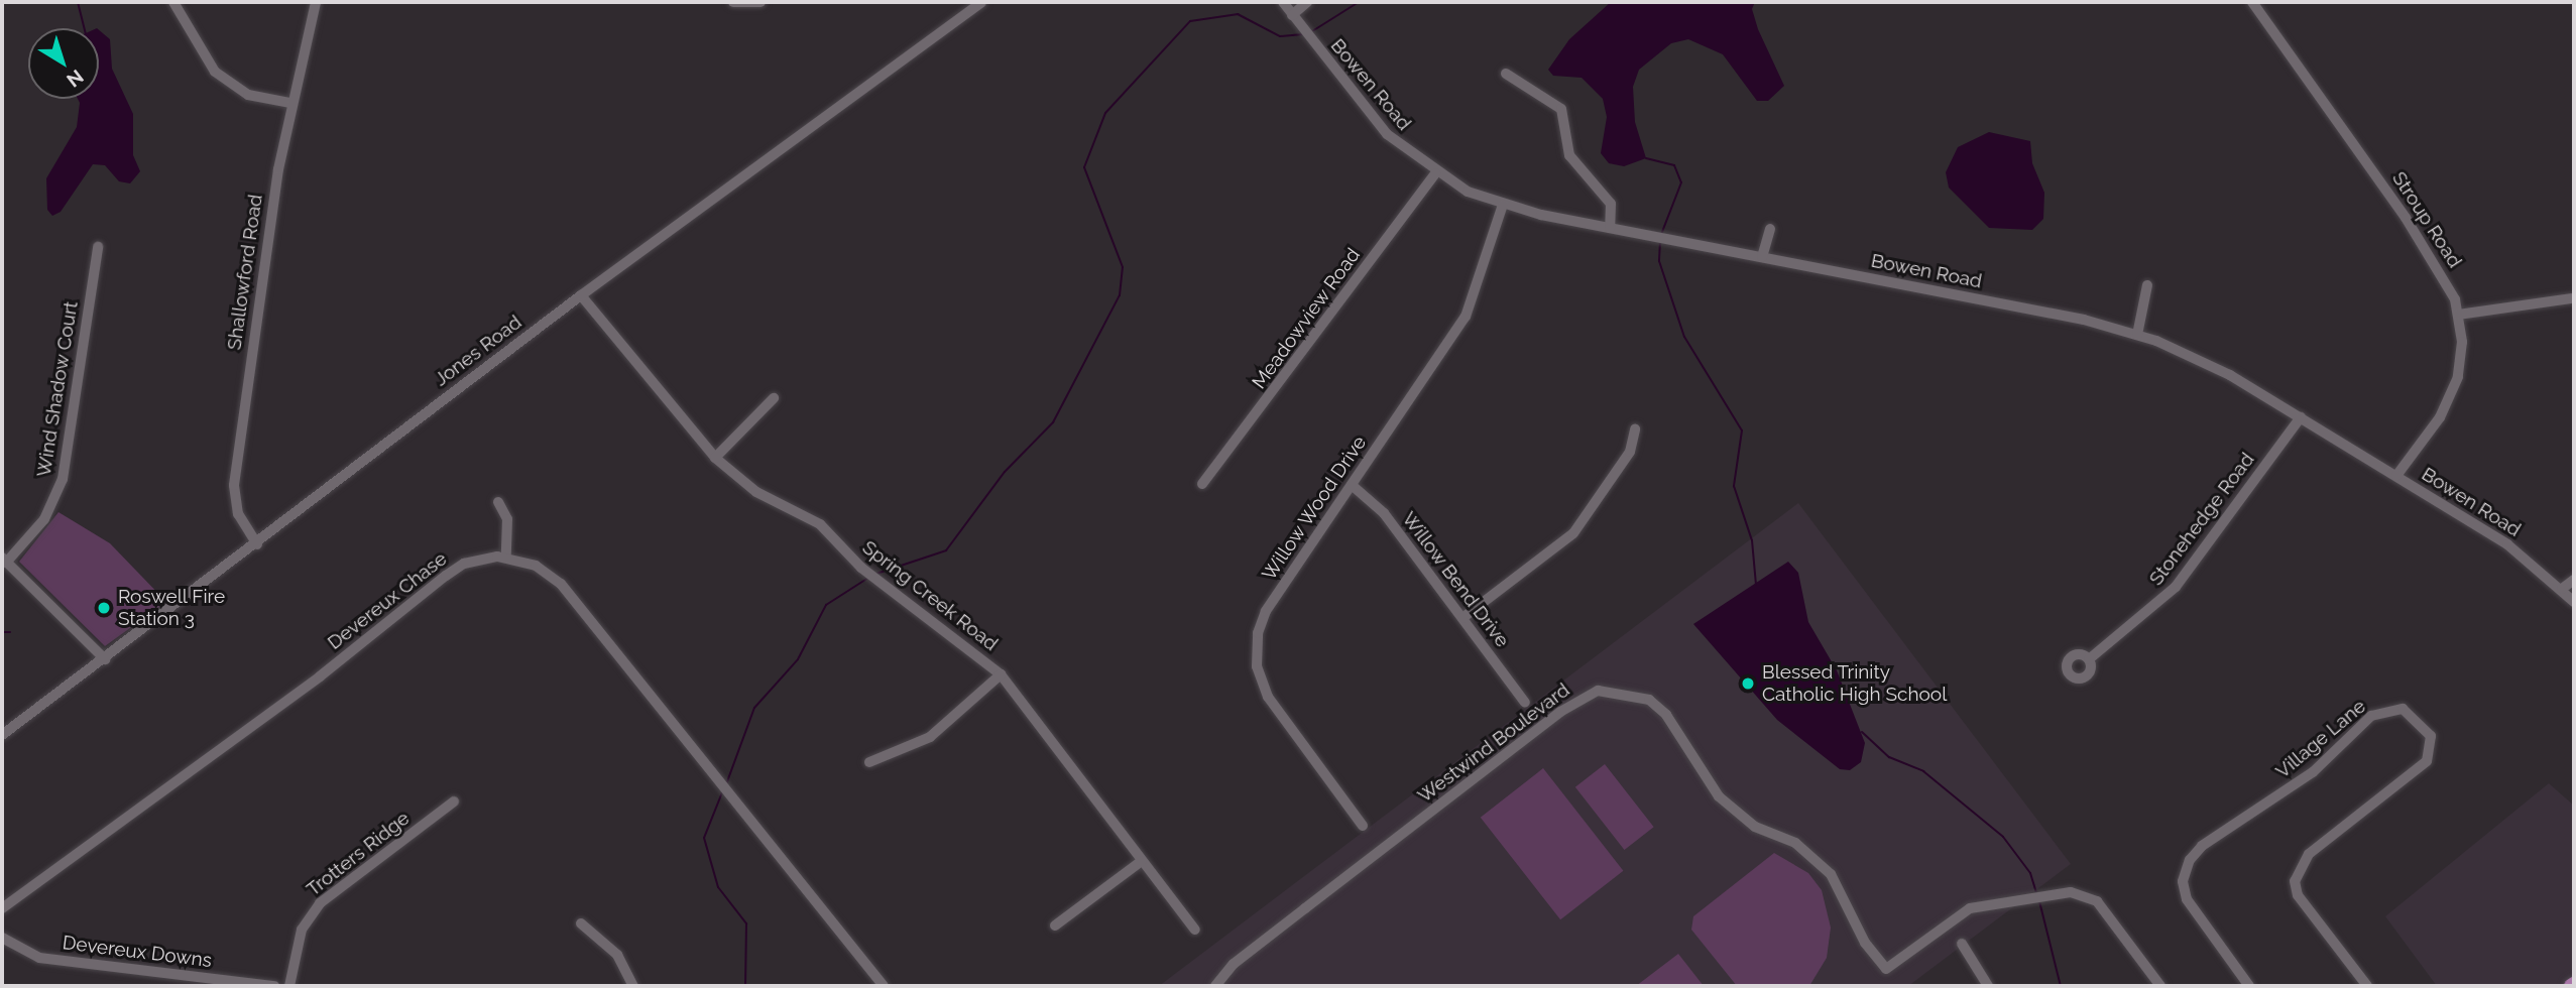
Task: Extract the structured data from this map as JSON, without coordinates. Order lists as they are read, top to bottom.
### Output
{
  "streets": {
    "street": [
      "Bowen Road",
      "Stroup Road",
      "Shallowford Road",
      "Meadowview Road",
      "Jones Road",
      "Wind Shadow Court",
      "Willow Wood Drive",
      "Stonehedge Road",
      "Willow Bend Drive",
      "Spring Creek Road",
      "Devereux Chase",
      "Village Lane",
      "Westwind Boulevard",
      "Trotters Ridge",
      "Devereux Downs"
    ]
  },
  "crossings": [
    ["Bowen Road", "Stroup Road"],
    ["Bowen Road", "Meadowview Road"],
    ["Bowen Road", "Willow Wood Drive"],
    ["Bowen Road", "Stonehedge Road"],
    ["Shallowford Road", "Jones Road"],
    ["Jones Road", "Spring Creek Road"],
    ["Willow Wood Drive", "Willow Bend Drive"]
  ],
  "places": ["Roswell Fire Station 3", "Blessed Trinity Catholic High School"],
  "north": "bottom right"
}
